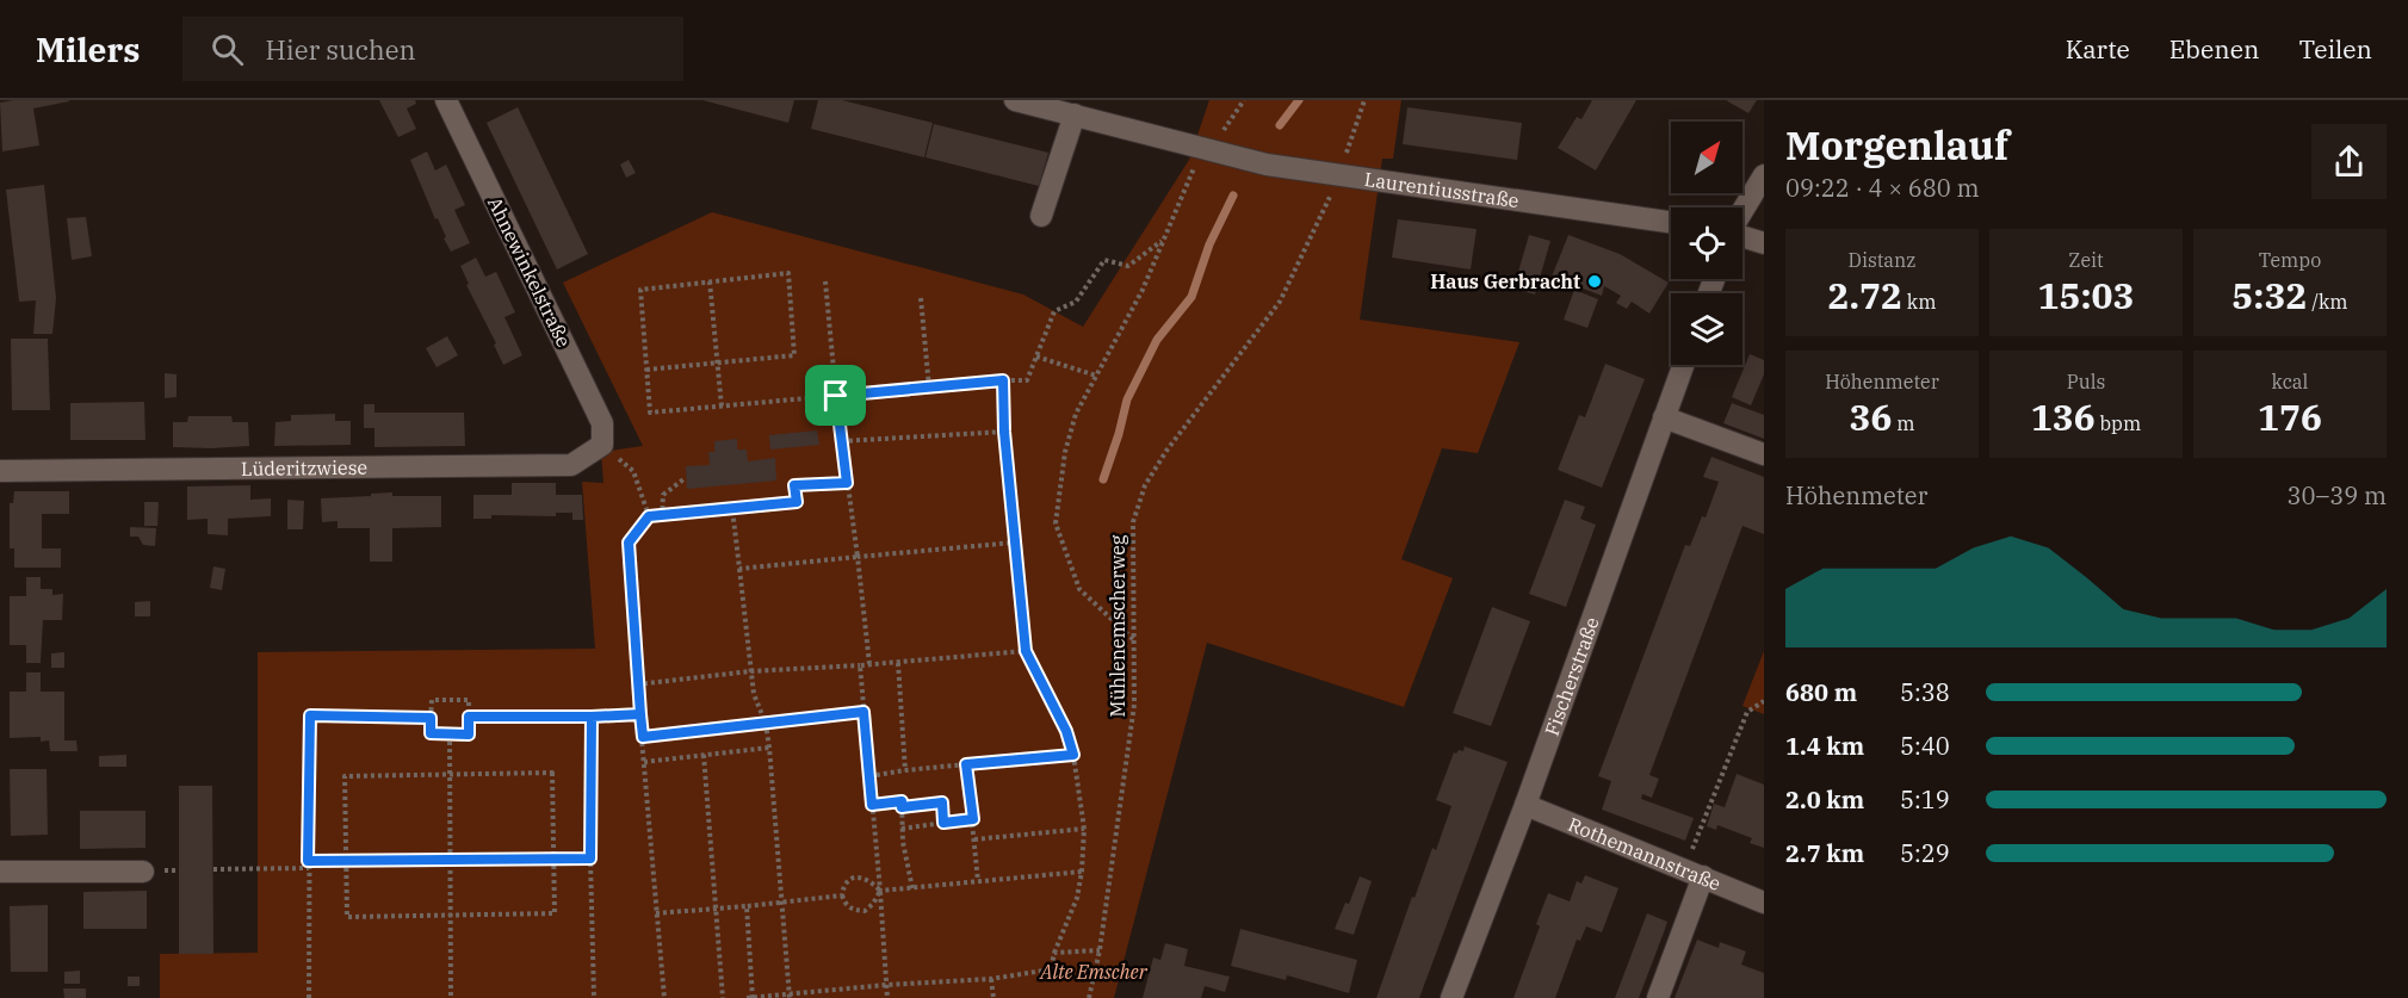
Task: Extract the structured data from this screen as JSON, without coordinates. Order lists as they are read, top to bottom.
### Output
{
  "streets": {
    "street": [
      "Laurentiusstraße",
      "Ahnewinkelstraße",
      "Lüderitzwiese",
      "Fischerstraße",
      "Rothemannstraße"
    ],
    "path": ["Mühlenemscherweg"]
  },
  "crossings": [
    ["Laurentiusstraße", "Mühlenemscherweg"],
    ["Ahnewinkelstraße", "Lüderitzwiese"],
    ["Fischerstraße", "Rothemannstraße"]
  ],
  "parks": ["Alte Emscher"],
  "places": ["Haus Gerbracht"],
  "north": "top right",
  "page": {
    "header": "Milers",
    "search": "Hier suchen",
    "nav": ["Karte", "Ebenen", "Teilen"],
    "heading": ["Morgenlauf", "09:22 · 4 × 680 m"],
    "stats": [
      ["Distanz", "2.72 km"],
      ["Zeit", "15:03"],
      ["Tempo", "5:32 /km"],
      ["Höhenmeter", "36 m"],
      ["Puls", "136 bpm"],
      ["kcal", "176"]
    ],
    "chart": ["Höhenmeter", "30–39 m"],
    "list": [
      {
        "name": "680 m",
        "note": "5:38"
      },
      {
        "name": "1.4 km",
        "note": "5:40"
      },
      {
        "name": "2.0 km",
        "note": "5:19"
      },
      {
        "name": "2.7 km",
        "note": "5:29"
      }
    ]
  }
}
